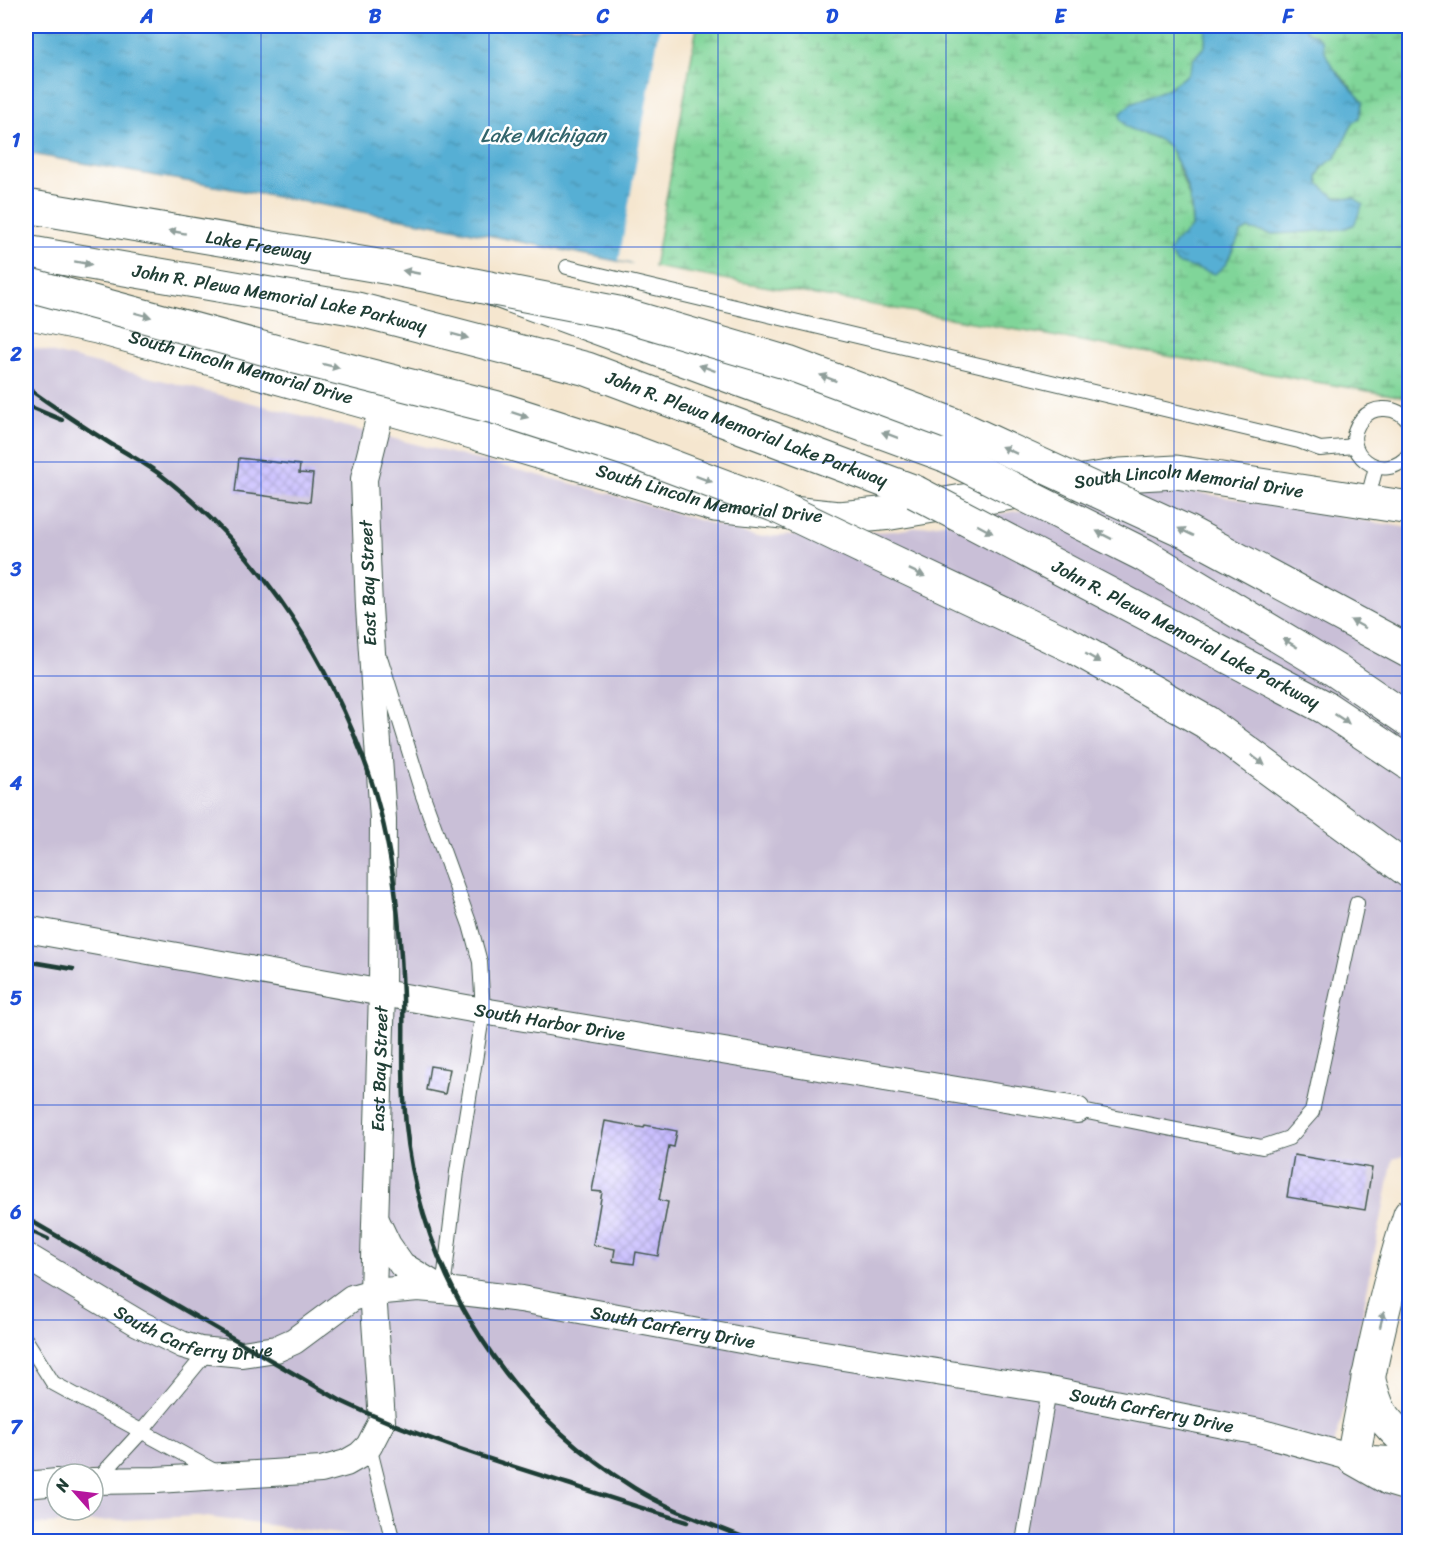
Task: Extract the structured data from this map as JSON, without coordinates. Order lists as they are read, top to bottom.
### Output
{
  "streets": {
    "main road": [
      "Lake Freeway",
      "John R. Plewa Memorial Lake Parkway",
      "South Lincoln Memorial Drive",
      "South Carferry Drive"
    ],
    "street": ["East Bay Street", "South Harbor Drive"]
  },
  "crossings": [
    ["South Lincoln Memorial Drive", "East Bay Street"],
    ["East Bay Street", "South Harbor Drive"],
    ["East Bay Street", "South Carferry Drive"]
  ],
  "water": ["Lake Michigan"],
  "north": "top left",
  "grid": {
    "columns": [
      "A",
      "B",
      "C",
      "D",
      "E",
      "F"
    ],
    "rows": [
      "1",
      "2",
      "3",
      "4",
      "5",
      "6",
      "7"
    ]
  }
}
